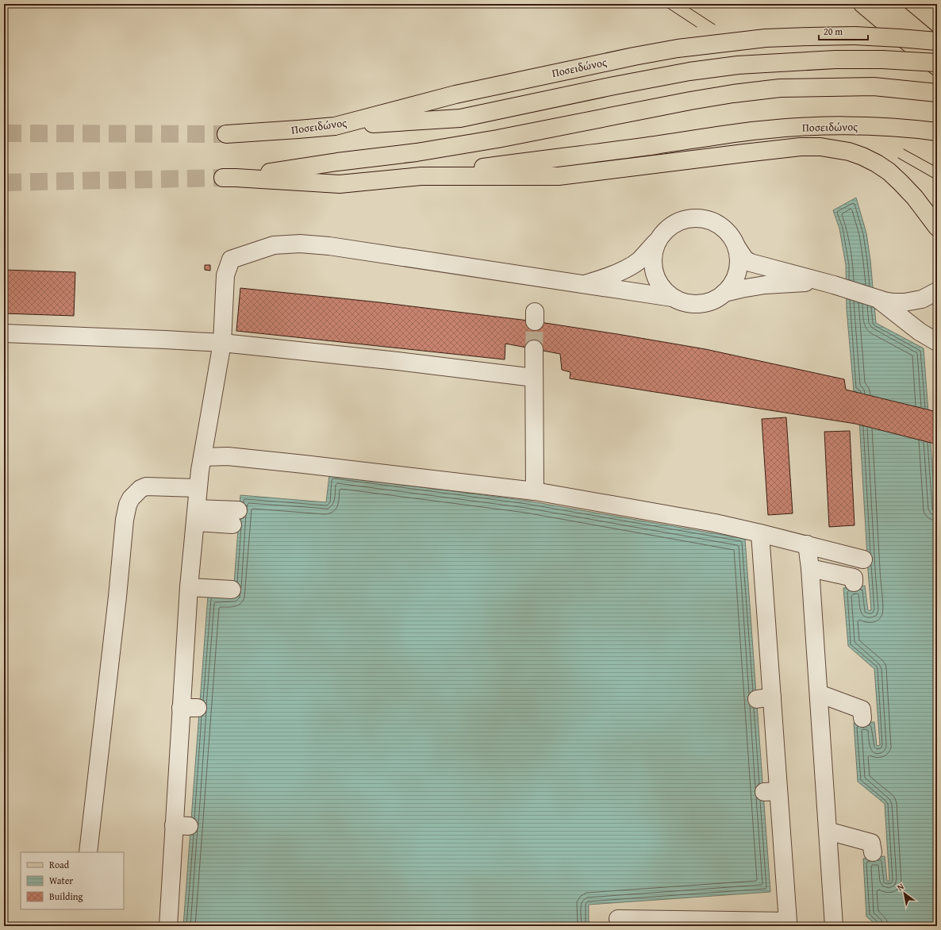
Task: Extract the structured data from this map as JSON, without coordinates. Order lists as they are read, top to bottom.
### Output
{
  "streets": {
    "main road": ["Ποσειδώνος"]
  },
  "legend": ["Road", "Water", "Building"],
  "scale_bar": "20 m",
  "north": "top left"
}
